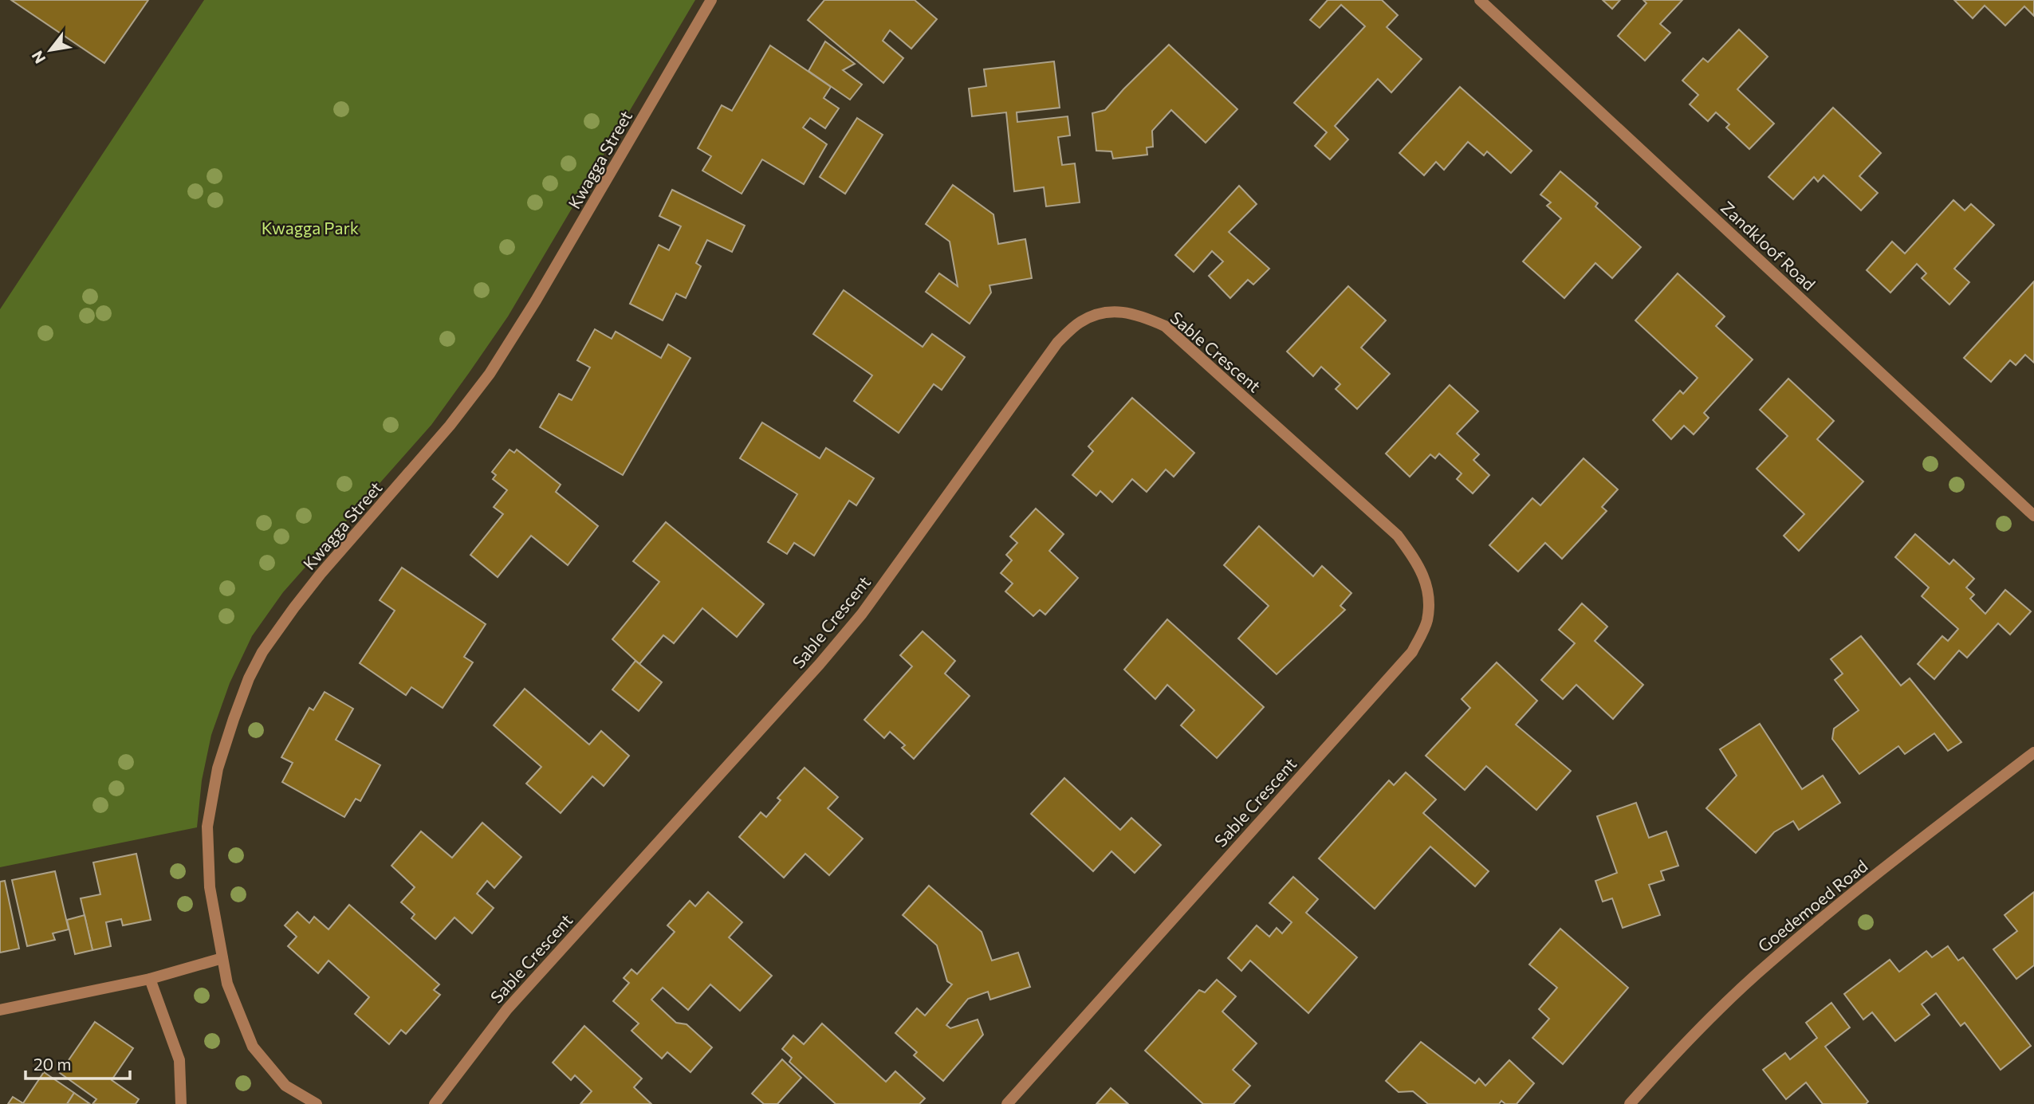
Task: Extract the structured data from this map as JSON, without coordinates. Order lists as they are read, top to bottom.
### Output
{
  "streets": {
    "street": [
      "Kwagga Street",
      "Zandkloof Road",
      "Sable Crescent",
      "Goedemoed Road"
    ]
  },
  "parks": ["Kwagga Park"],
  "scale_bar": "20 m",
  "north": "bottom left"
}
